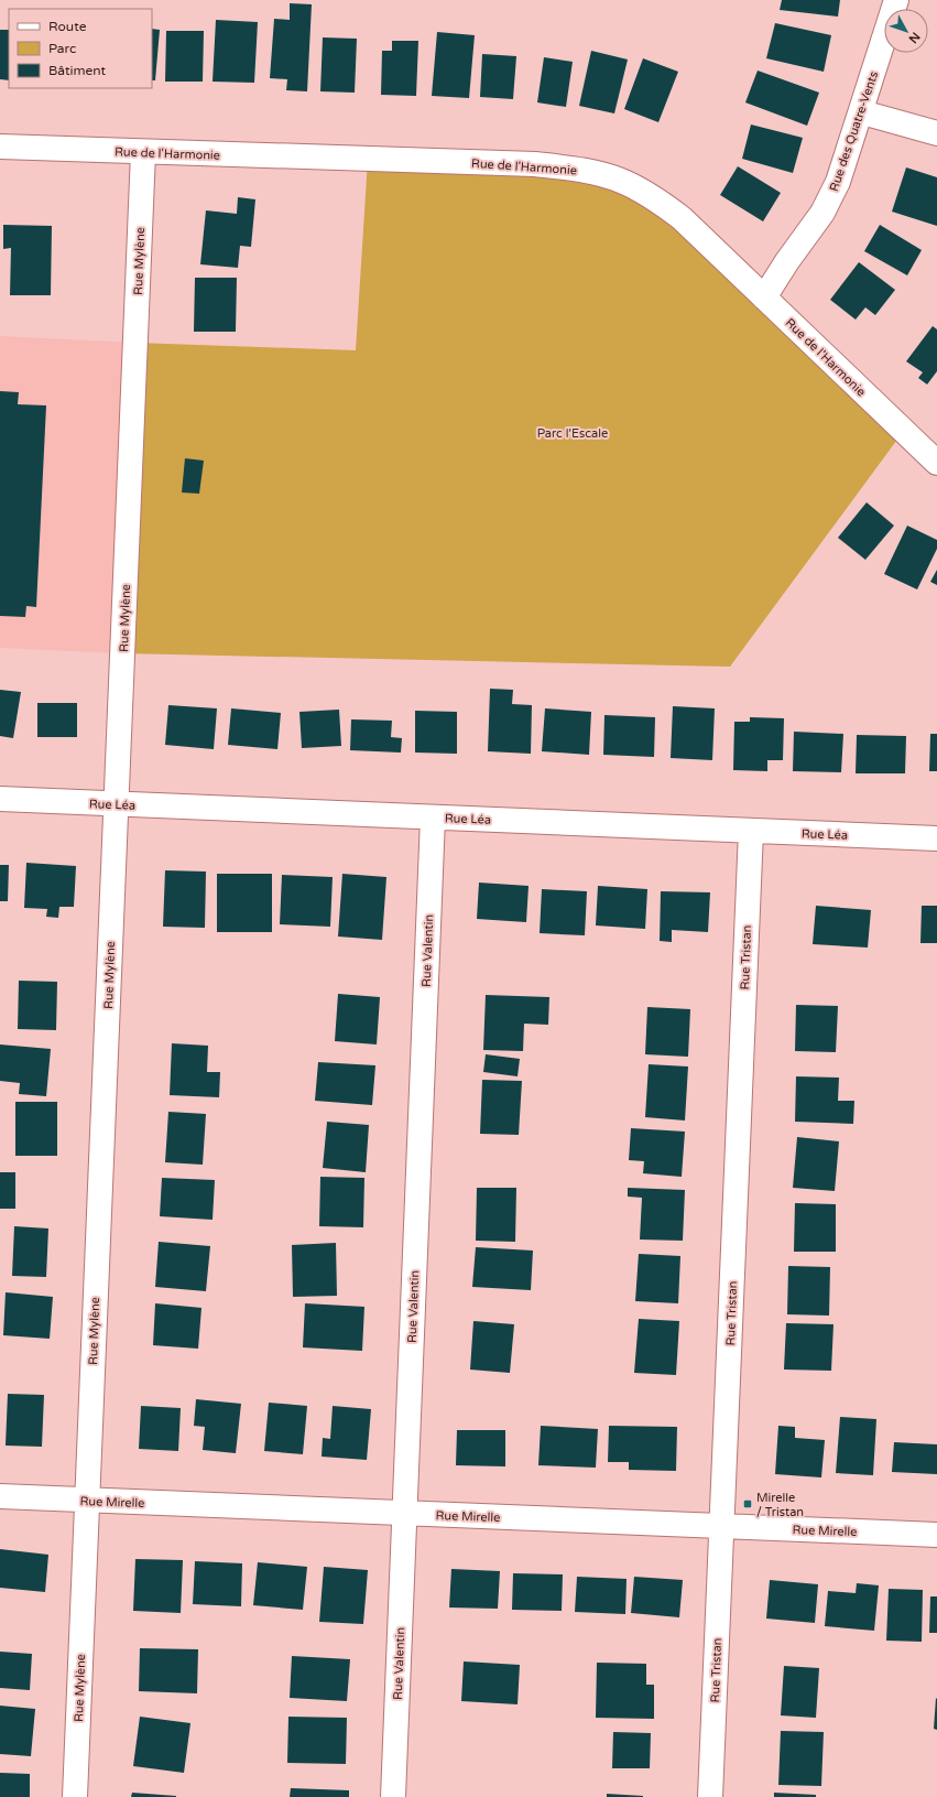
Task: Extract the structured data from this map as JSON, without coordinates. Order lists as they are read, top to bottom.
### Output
{
  "streets": {
    "street": [
      "Rue des Quatre-Vents",
      "Rue de l'Harmonie",
      "Rue Mylène",
      "Rue Léa",
      "Rue Valentin",
      "Rue Tristan",
      "Rue Mirelle"
    ]
  },
  "crossings": [
    ["Rue des Quatre-Vents", "Rue de l'Harmonie"],
    ["Rue de l'Harmonie", "Rue Mylène"],
    ["Rue Mylène", "Rue Léa"],
    ["Rue Mylène", "Rue Mirelle"],
    ["Rue Léa", "Rue Valentin"],
    ["Rue Léa", "Rue Tristan"],
    ["Rue Valentin", "Rue Mirelle"],
    ["Rue Tristan", "Rue Mirelle"]
  ],
  "parks": ["Parc l'Escale"],
  "places": {
    "transit": ["Mirelle / Tristan"]
  },
  "legend": ["Route", "Parc", "Bâtiment"],
  "north": "bottom right"
}
